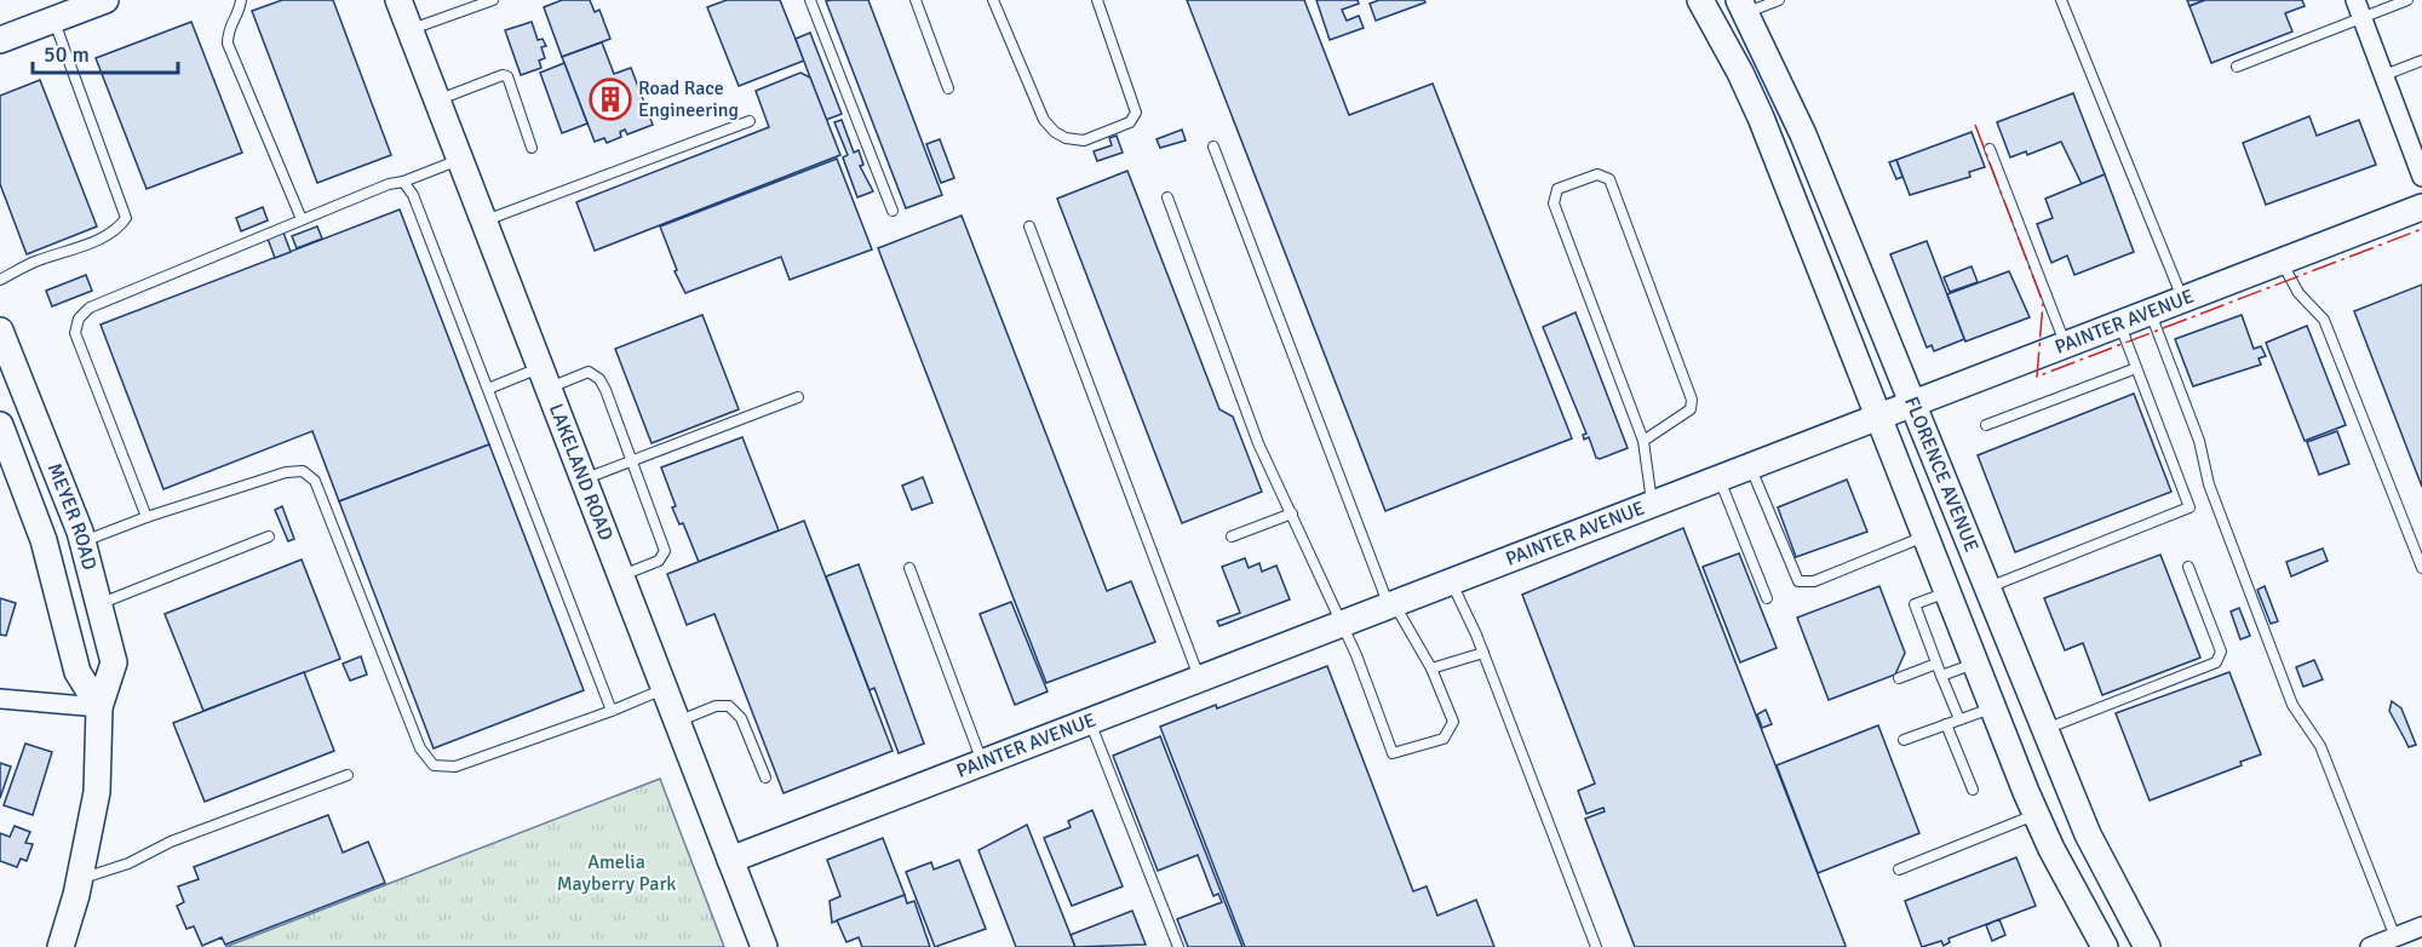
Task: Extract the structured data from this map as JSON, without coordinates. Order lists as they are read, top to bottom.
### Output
{
  "streets": {
    "main road": [
      "PAINTER AVENUE",
      "LAKELAND ROAD",
      "FLORENCE AVENUE",
      "MEYER ROAD"
    ]
  },
  "crossings": [
    ["PAINTER AVENUE", "LAKELAND ROAD"],
    ["PAINTER AVENUE", "FLORENCE AVENUE"]
  ],
  "parks": ["Amelia Mayberry Park"],
  "places": {
    "building": ["Road Race Engineering"]
  },
  "scale_bar": "50 m"
}
